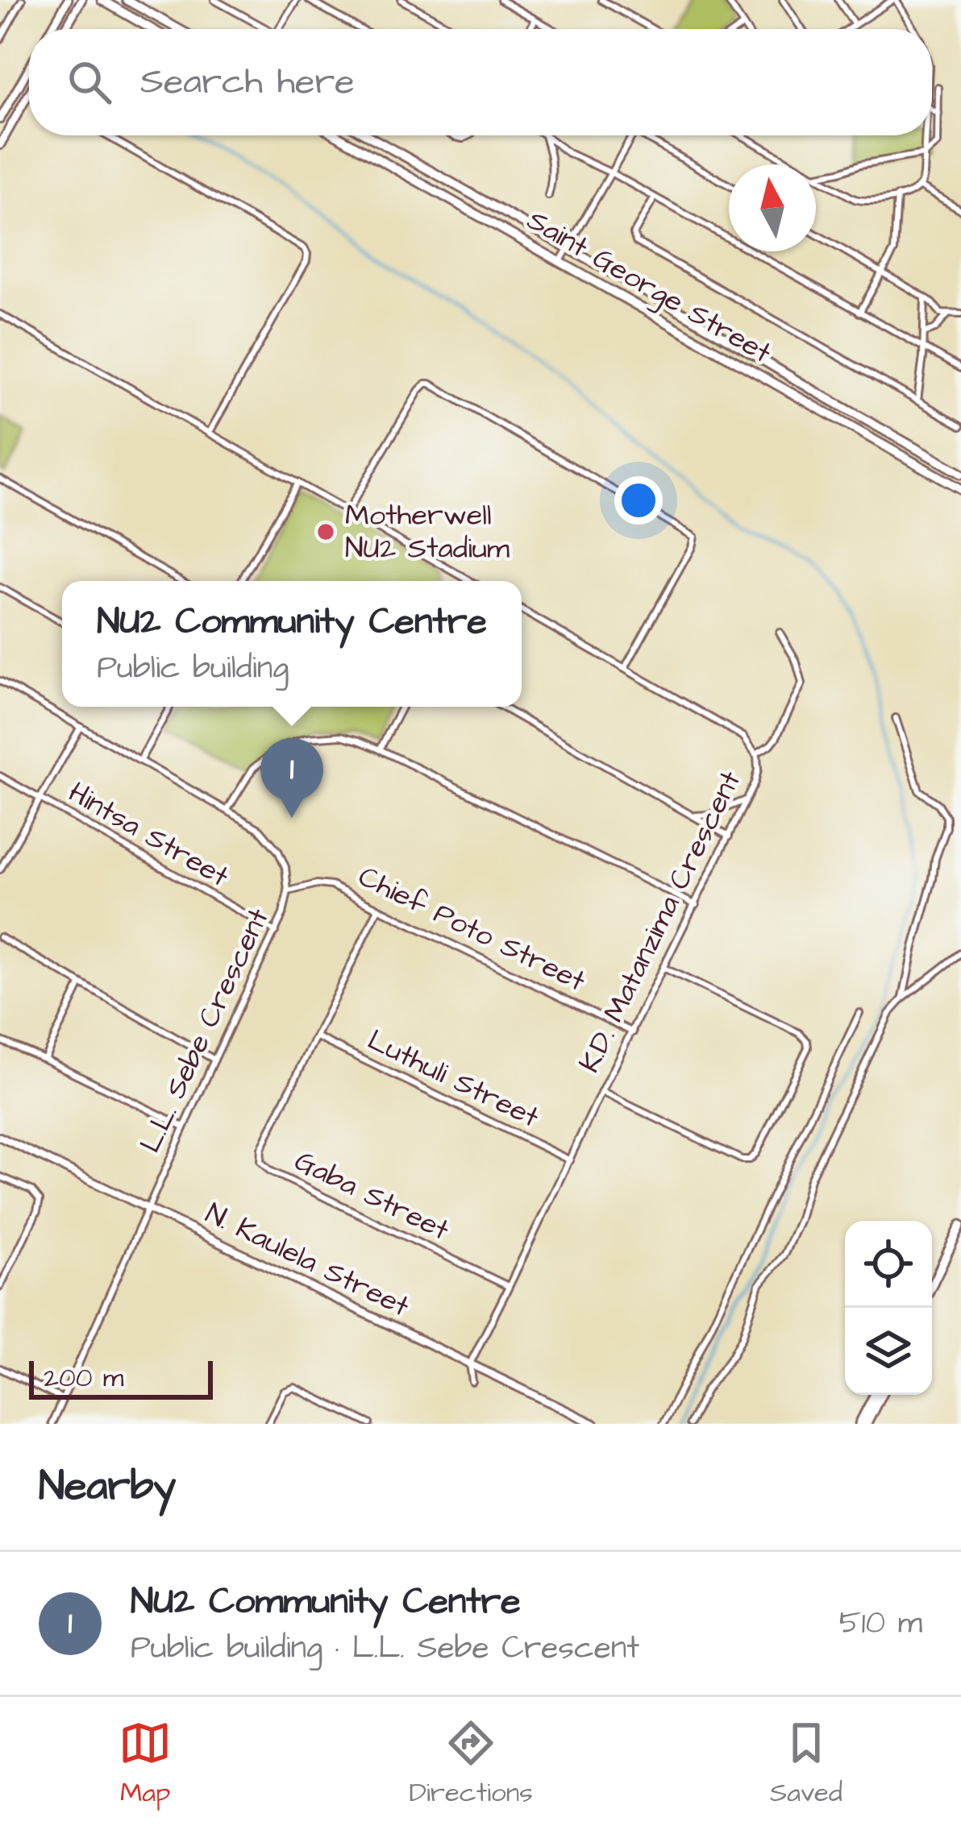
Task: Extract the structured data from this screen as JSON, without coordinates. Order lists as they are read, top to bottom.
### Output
{
  "streets": {
    "main road": ["Saint George Street"],
    "street": [
      "Hintsa Street",
      "K.D. Matanzima Crescent",
      "Chief Poto Street",
      "L.L. Sebe Crescent",
      "Luthuli Street",
      "Gaba Street",
      "N. Kaulela Street"
    ]
  },
  "crossings": [
    ["Hintsa Street", "L.L. Sebe Crescent"],
    ["K.D. Matanzima Crescent", "Chief Poto Street"],
    ["K.D. Matanzima Crescent", "Luthuli Street"],
    ["K.D. Matanzima Crescent", "Gaba Street"],
    ["K.D. Matanzima Crescent", "N. Kaulela Street"],
    ["Chief Poto Street", "L.L. Sebe Crescent"],
    ["Chief Poto Street", "Gaba Street"],
    ["L.L. Sebe Crescent", "N. Kaulela Street"],
    ["Luthuli Street", "Gaba Street"]
  ],
  "places": ["Motherwell NU2 Stadium"],
  "scale_bar": "200 m",
  "north": "top",
  "page": {
    "search": "Search here",
    "popup": ["NU2 Community Centre", "Public building"],
    "pins": "1",
    "scale": "200 m",
    "heading": "Nearby",
    "list": [
      {
        "mark": "1",
        "name": "NU2 Community Centre",
        "note": "Public building · L.L. Sebe Crescent",
        "value": "510 m"
      }
    ],
    "nav": ["Map", "Directions", "Saved"]
  }
}
